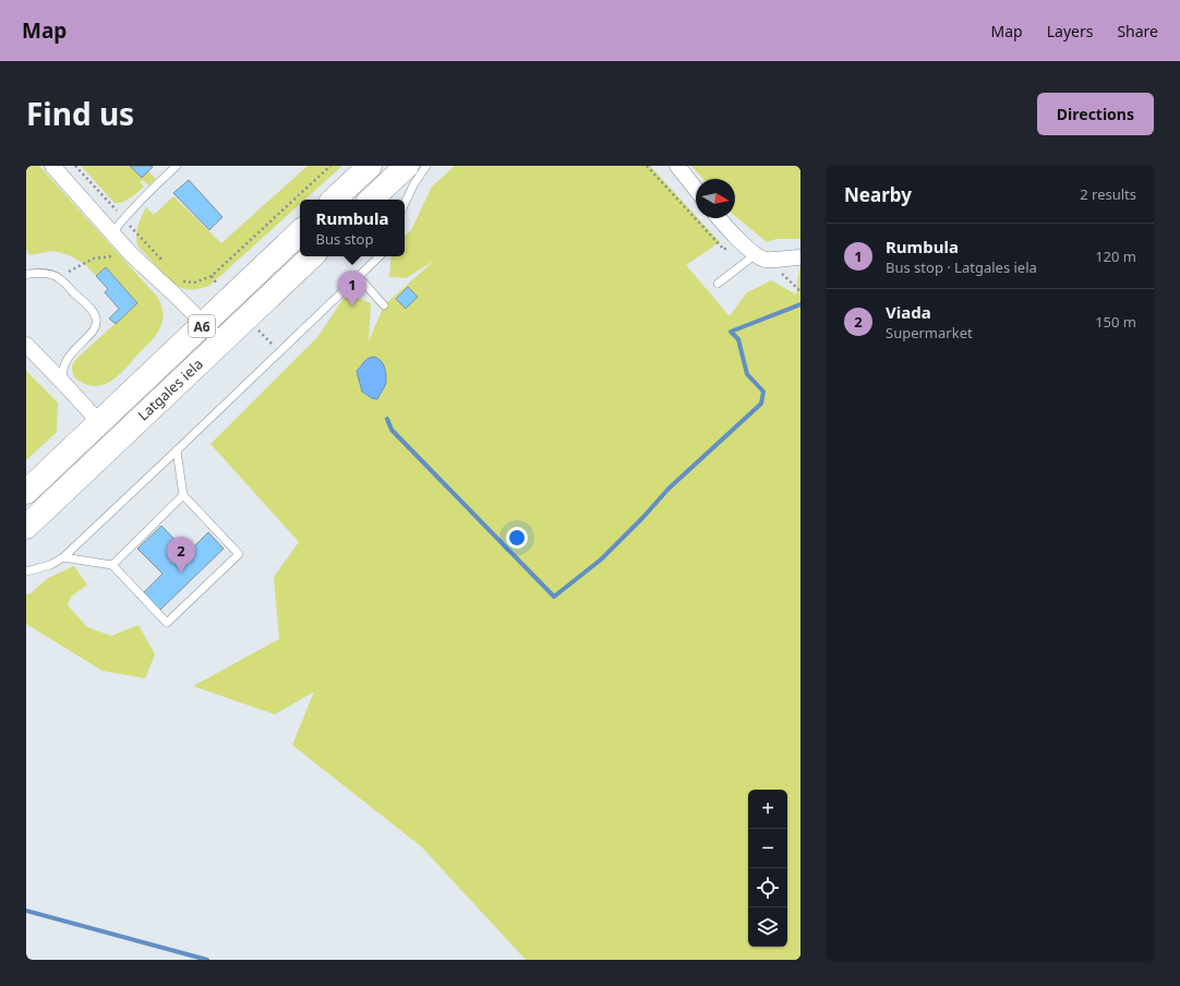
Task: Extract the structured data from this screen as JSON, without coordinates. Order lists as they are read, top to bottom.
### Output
{
  "streets": {
    "highway": ["A6", "Latgales iela"]
  },
  "north": "right",
  "page": {
    "header": "Map",
    "nav": ["Map", "Layers", "Share"],
    "title": "Find us",
    "buttons": "Directions",
    "heading": ["Nearby", "2 results"],
    "popup": ["Rumbula", "Bus stop"],
    "list": [
      {
        "mark": "1",
        "name": "Rumbula",
        "note": "Bus stop · Latgales iela",
        "value": "120 m"
      },
      {
        "mark": "2",
        "name": "Viada",
        "note": "Supermarket",
        "value": "150 m"
      }
    ],
    "pins": ["1", "2"],
    "map_buttons": ["+", "−"]
  }
}
